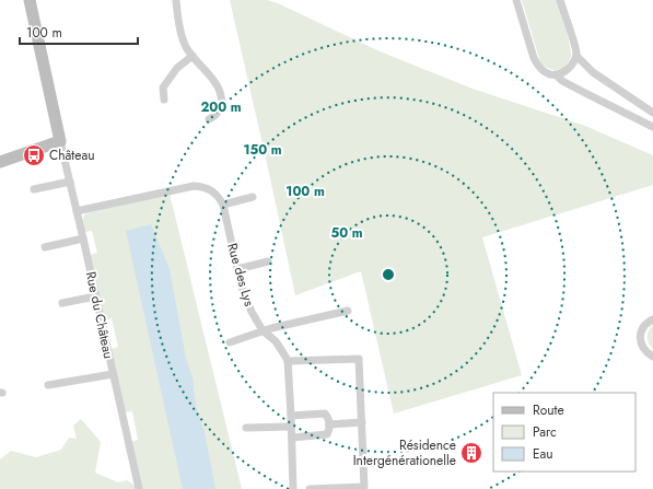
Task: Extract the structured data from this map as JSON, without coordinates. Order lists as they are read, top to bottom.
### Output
{
  "streets": {
    "street": ["Rue des Lys", "Rue du Château"]
  },
  "places": {
    "bus stop": ["Château"],
    "building": ["Résidence Intergénérationelle"]
  },
  "legend": ["Route", "Parc", "Eau"],
  "scale_bar": "100 m",
  "rings": [
    "200 m",
    "150 m",
    "100 m",
    "50 m"
  ]
}
